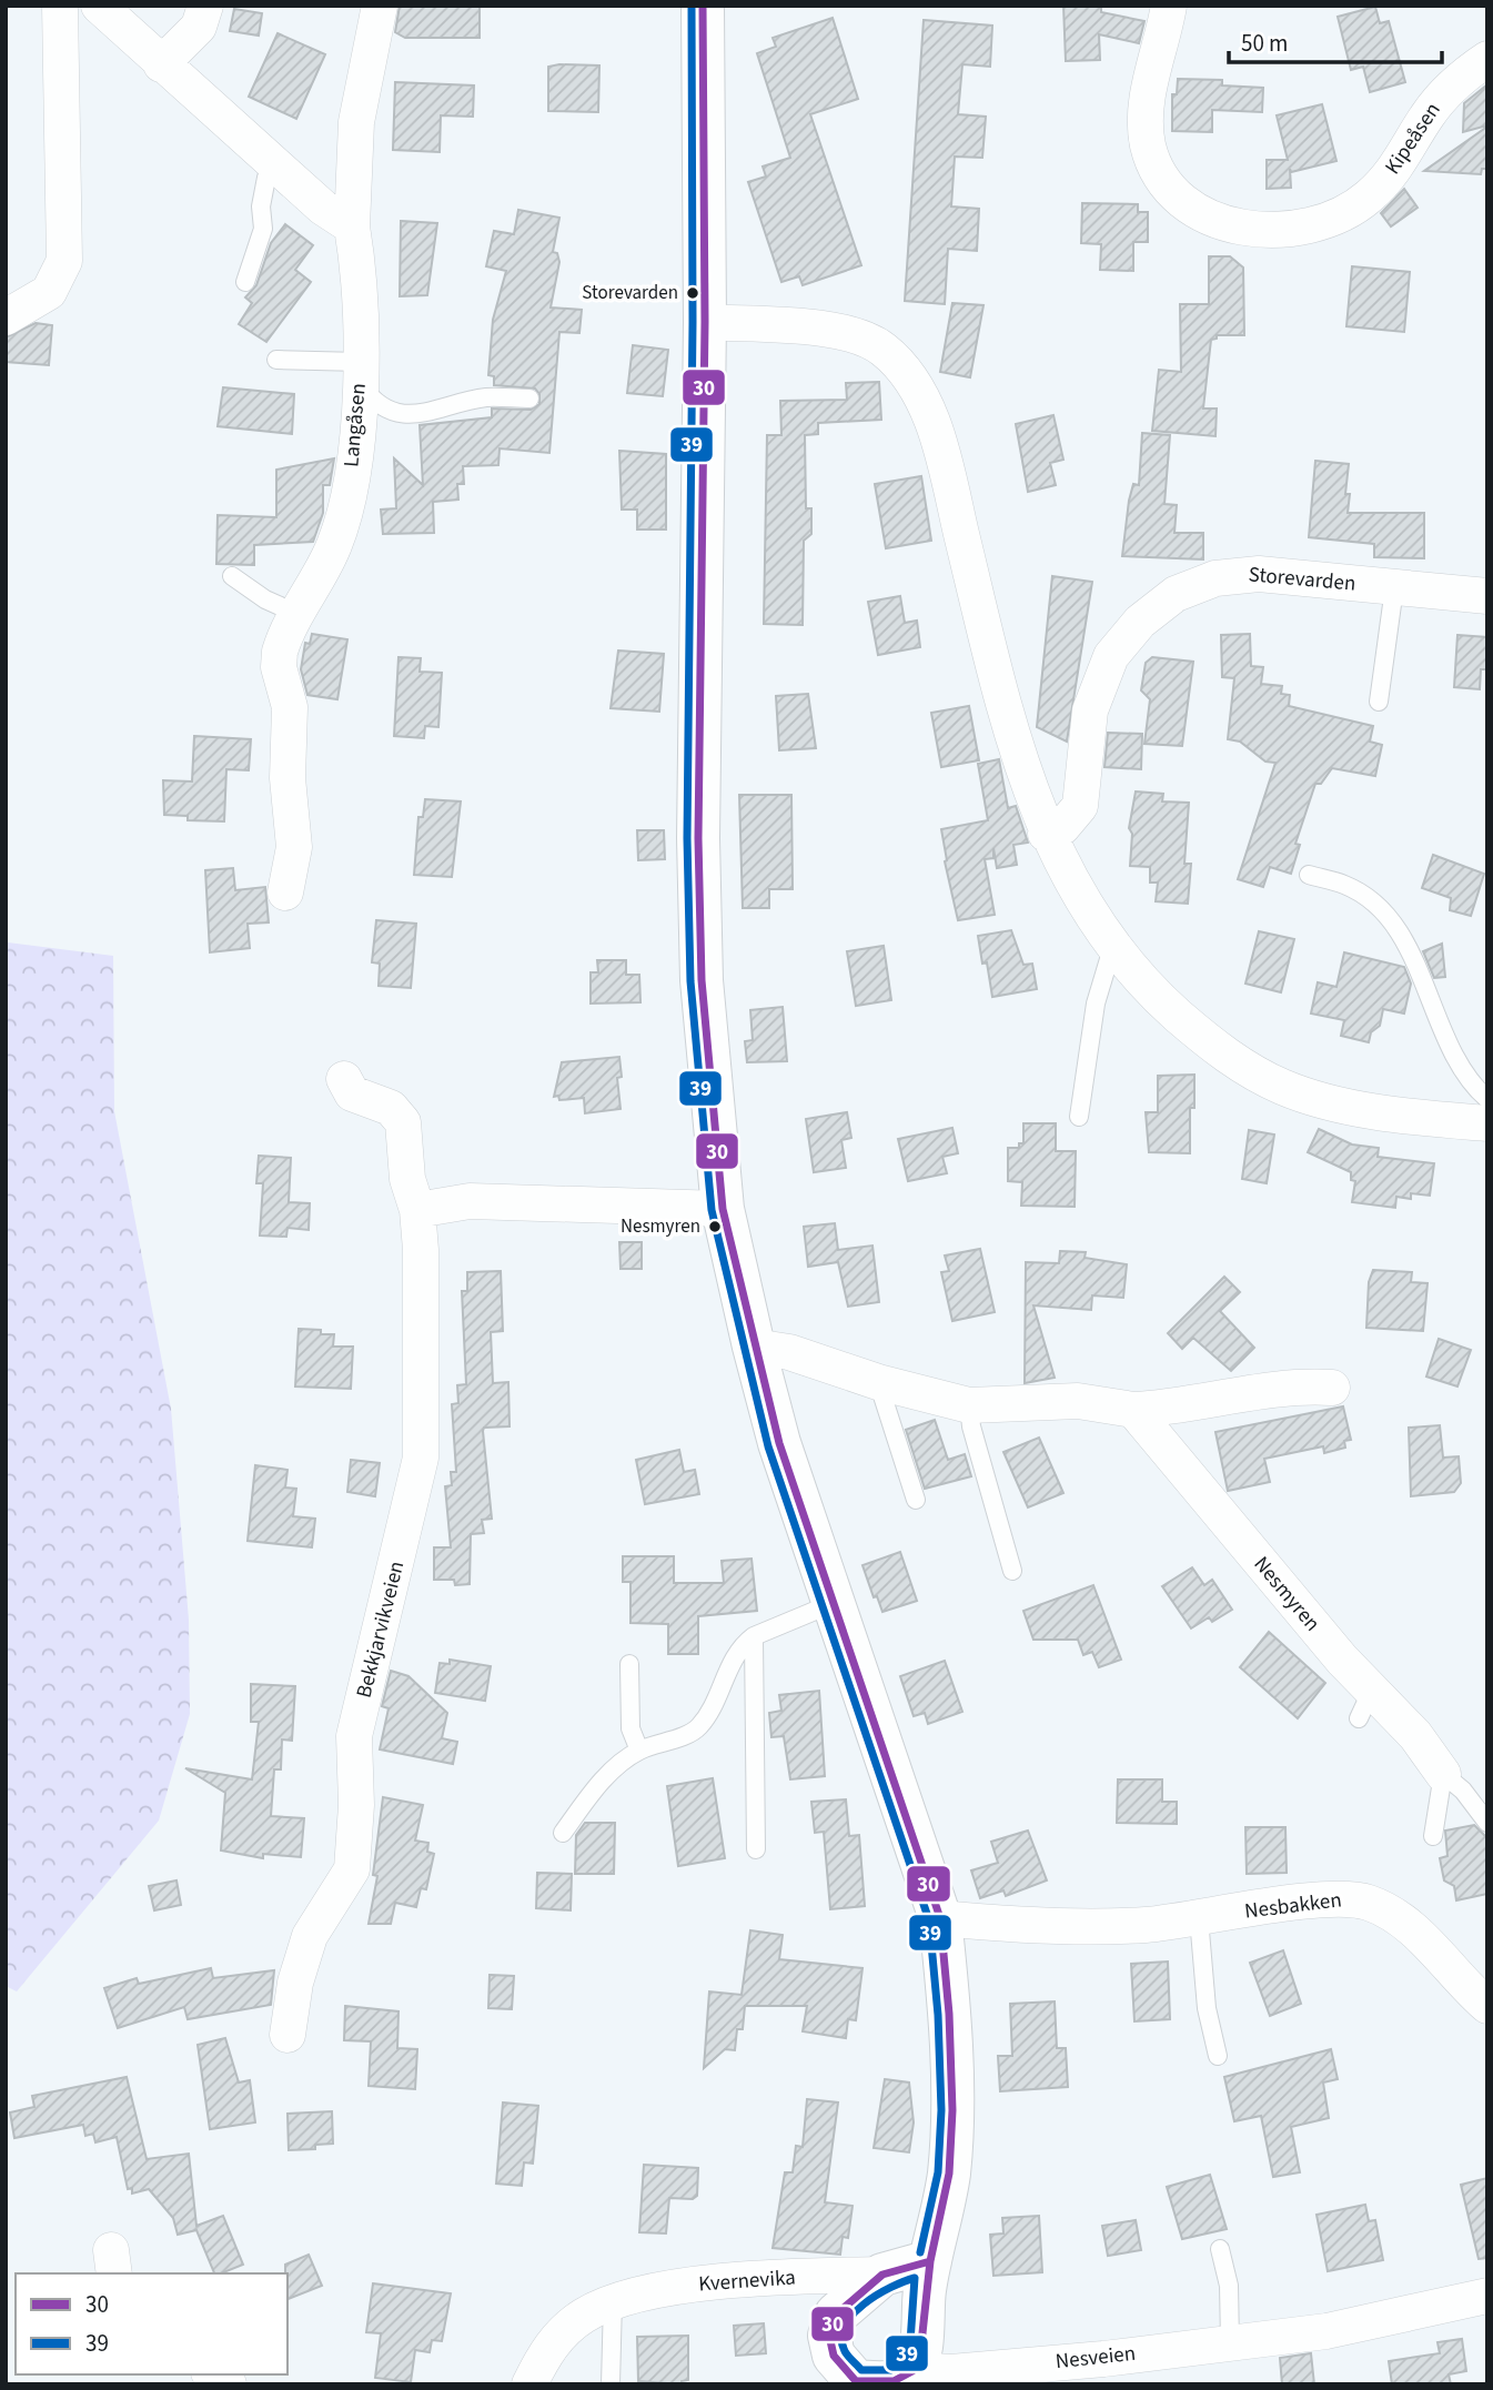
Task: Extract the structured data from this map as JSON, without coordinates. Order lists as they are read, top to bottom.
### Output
{
  "streets": {
    "street": [
      "Kipeåsen",
      "Langåsen",
      "Storevarden",
      "Nesmyren",
      "Bekkjarvikveien",
      "Nesbakken",
      "Kvernevika",
      "Nesveien"
    ]
  },
  "places": ["Storevarden", "Nesmyren"],
  "lines": ["transit line 30", "transit line 39"],
  "legend": ["30", "39"],
  "scale_bar": "50 m"
}
